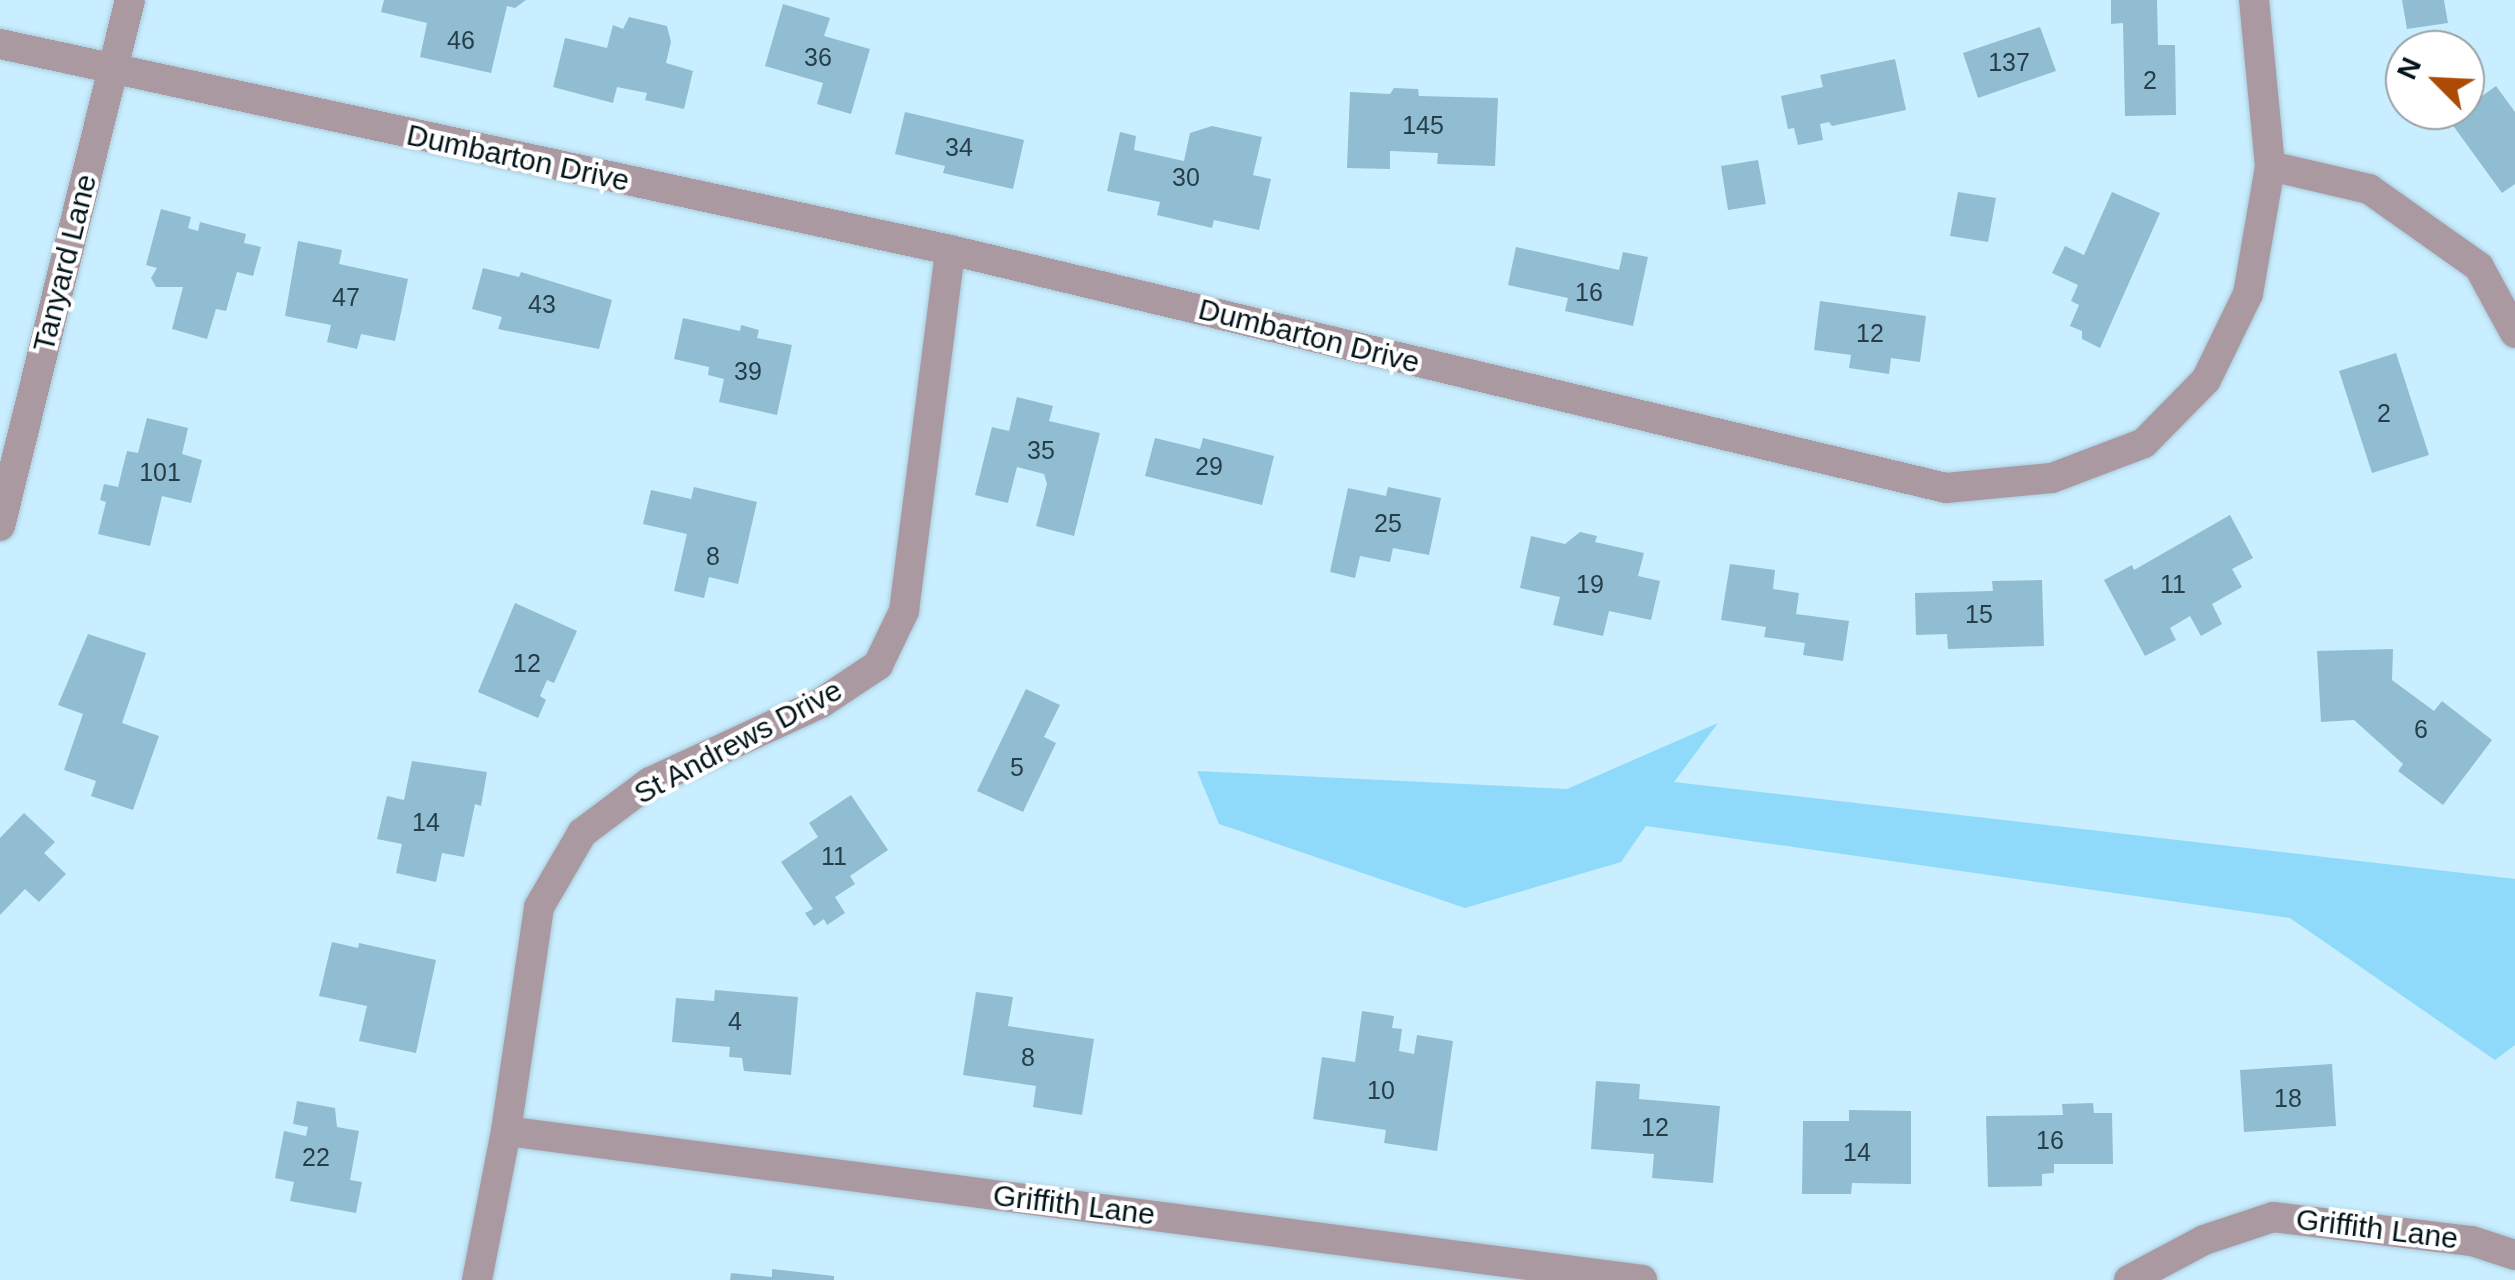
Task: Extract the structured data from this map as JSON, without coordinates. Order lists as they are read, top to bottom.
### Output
{
  "streets": {
    "street": [
      "Dumbarton Drive",
      "Tanyard Lane",
      "St Andrews Drive",
      "Griffith Lane"
    ]
  },
  "crossings": [
    ["Dumbarton Drive", "Tanyard Lane"],
    ["Dumbarton Drive", "St Andrews Drive"],
    ["St Andrews Drive", "Griffith Lane"]
  ],
  "house_numbers": [
    "46",
    "36",
    "137",
    "2",
    "145",
    "34",
    "30",
    "16",
    "47",
    "43",
    "12",
    "39",
    "2",
    "35",
    "29",
    "101",
    "25",
    "8",
    "19",
    "11",
    "15",
    "12",
    "6",
    "5",
    "14",
    "11",
    "4",
    "8",
    "10",
    "18",
    "12",
    "16",
    "14",
    "22"
  ],
  "north": "top left"
}
